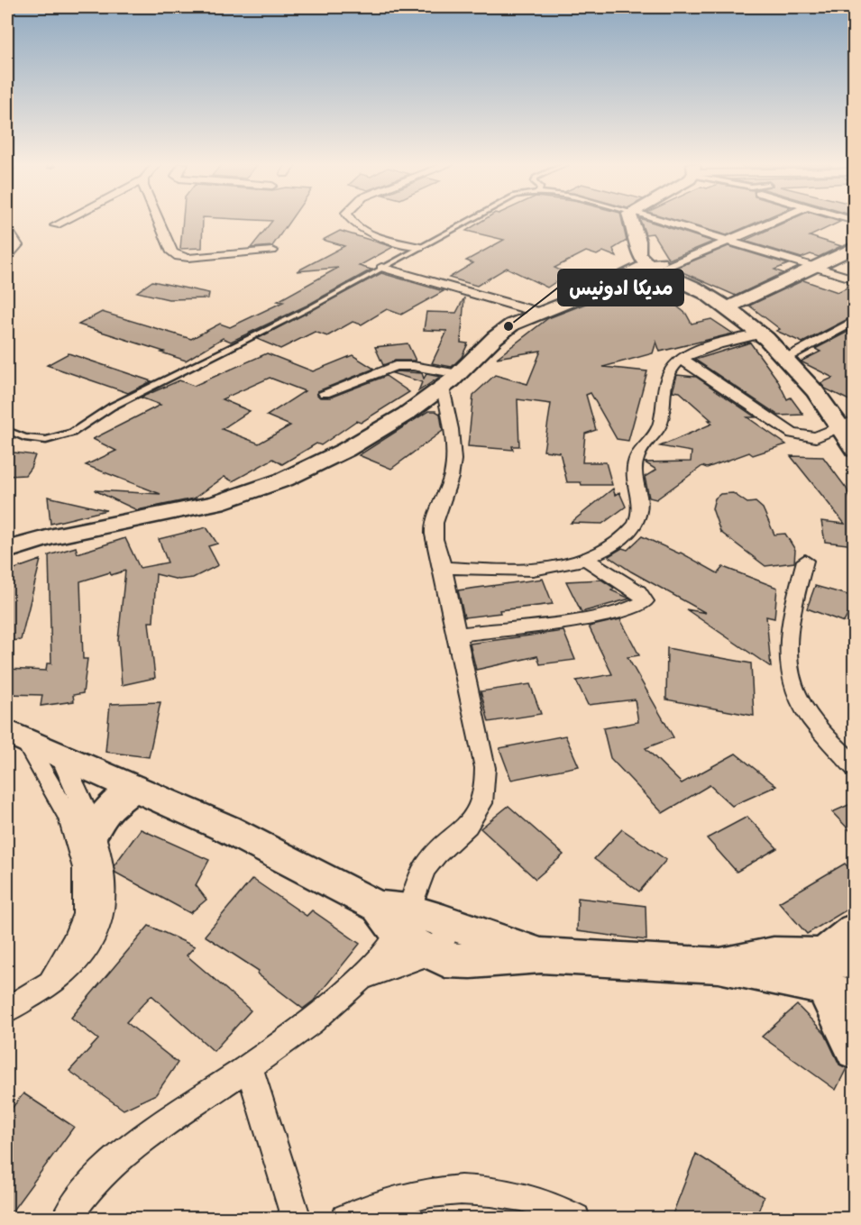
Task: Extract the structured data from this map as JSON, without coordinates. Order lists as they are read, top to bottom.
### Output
{
  "places": ["مديكا ادونيس"]
}
